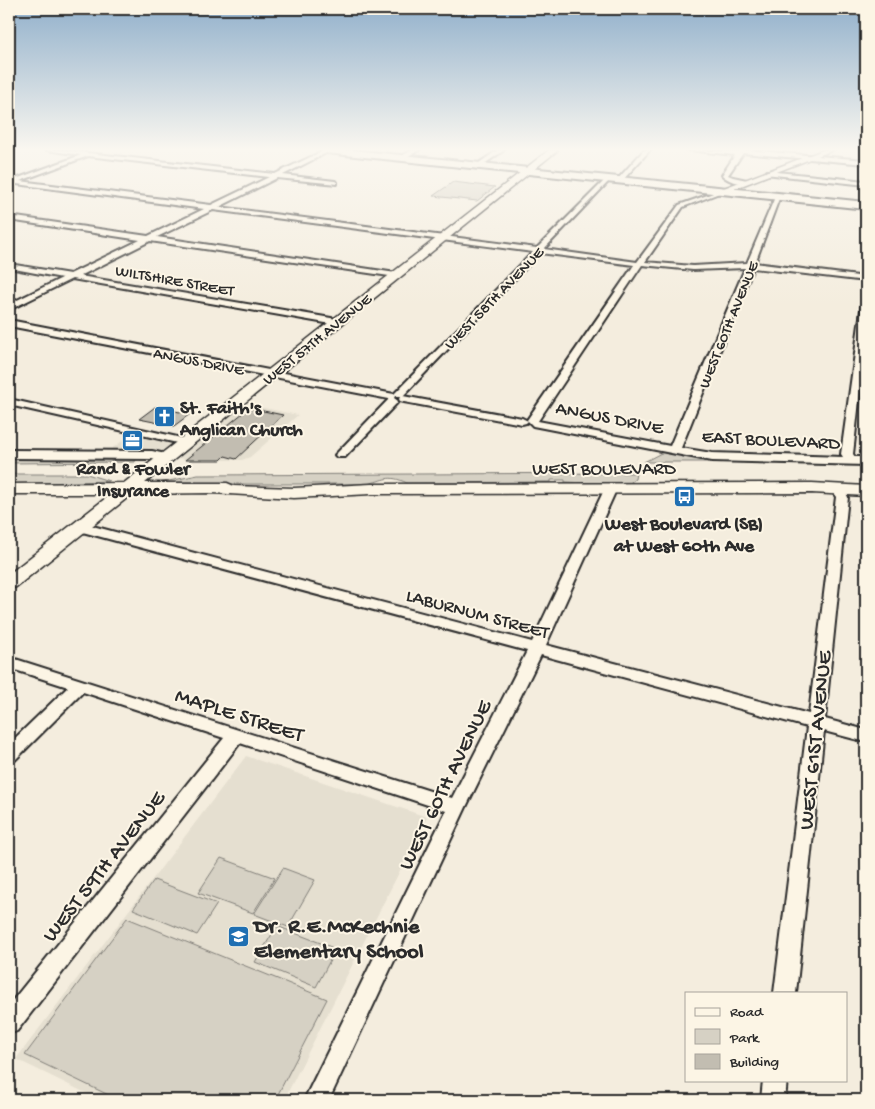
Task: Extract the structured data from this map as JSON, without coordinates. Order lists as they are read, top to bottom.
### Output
{
  "streets": {
    "street": [
      "WILTSHIRE STREET",
      "WEST 58TH AVENUE",
      "WEST 60TH AVENUE",
      "WEST 57TH AVENUE",
      "ANGUS DRIVE",
      "EAST BOULEVARD",
      "WEST BOULEVARD",
      "LABURNUM STREET",
      "MAPLE STREET",
      "WEST 61ST AVENUE",
      "WEST 59TH AVENUE"
    ]
  },
  "crossings": [
    ["WILTSHIRE STREET", "WEST 57TH AVENUE"],
    ["WEST 58TH AVENUE", "ANGUS DRIVE"],
    ["WEST 60TH AVENUE", "ANGUS DRIVE"],
    ["WEST 60TH AVENUE", "EAST BOULEVARD"],
    ["WEST 60TH AVENUE", "WEST BOULEVARD"],
    ["WEST 60TH AVENUE", "LABURNUM STREET"],
    ["WEST 60TH AVENUE", "MAPLE STREET"],
    ["WEST 57TH AVENUE", "ANGUS DRIVE"],
    ["WEST 57TH AVENUE", "WEST BOULEVARD"],
    ["WEST 57TH AVENUE", "LABURNUM STREET"],
    ["ANGUS DRIVE", "EAST BOULEVARD"],
    ["WEST BOULEVARD", "WEST 61ST AVENUE"],
    ["LABURNUM STREET", "WEST 61ST AVENUE"],
    ["MAPLE STREET", "WEST 59TH AVENUE"]
  ],
  "places": {
    "church": ["St. Faith's Anglican Church"],
    "office": ["Rand & Fowler Insurance"],
    "bus stop": ["West Boulevard (SB) at West 60th Ave"],
    "school or university": ["Dr. R.E.McKechnie Elementary School"]
  },
  "legend": ["Road", "Park", "Building"]
}
